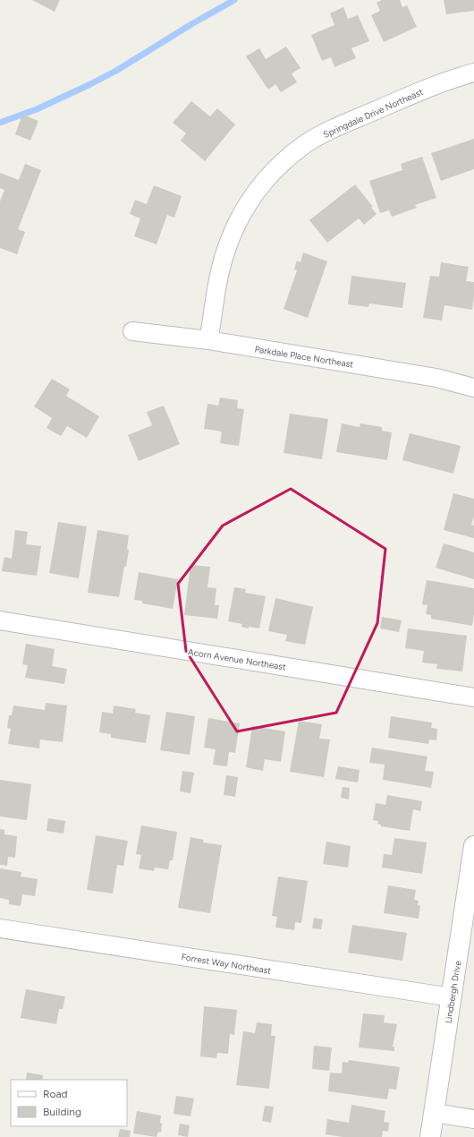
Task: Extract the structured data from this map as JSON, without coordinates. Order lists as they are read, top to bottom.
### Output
{
  "streets": {
    "main road": ["Lindbergh Drive"],
    "street": [
      "Springdale Drive Northeast",
      "Parkdale Place Northeast",
      "Acorn Avenue Northeast",
      "Forrest Way Northeast"
    ]
  },
  "crossings": [
    ["Springdale Drive Northeast", "Parkdale Place Northeast"],
    ["Forrest Way Northeast", "Lindbergh Drive"]
  ],
  "legend": ["Road", "Building"]
}
